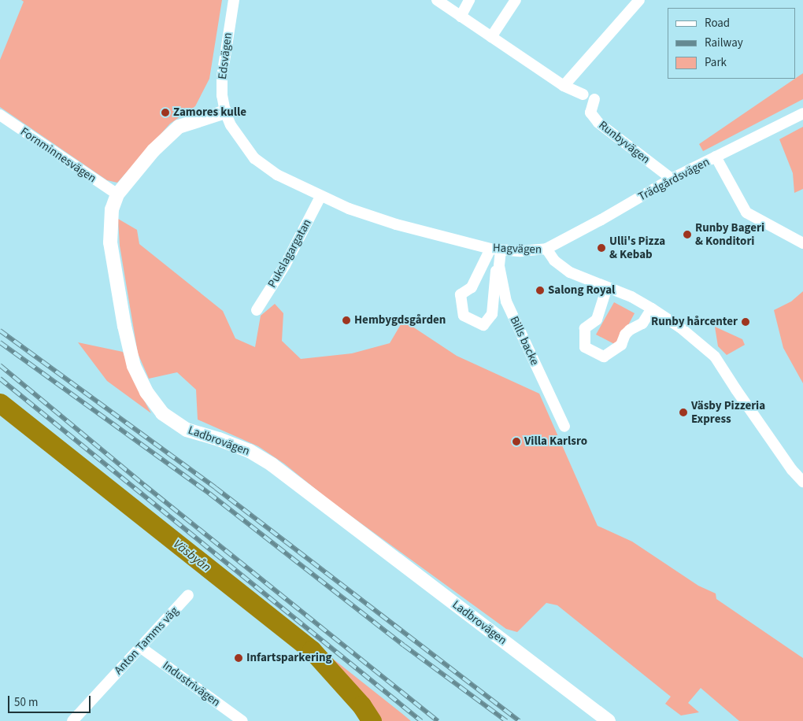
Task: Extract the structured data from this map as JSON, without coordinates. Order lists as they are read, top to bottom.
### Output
{
  "streets": {
    "street": [
      "Edsvägen",
      "Runbyvägen",
      "Fornminnesvägen",
      "Trädgårdsvägen",
      "Hagvägen",
      "Pukslagargatan",
      "Bills backe",
      "Ladbrovägen",
      "Anton Tamms väg",
      "Industrivägen"
    ]
  },
  "crossings": [
    ["Edsvägen", "Hagvägen"],
    ["Edsvägen", "Ladbrovägen"],
    ["Runbyvägen", "Trädgårdsvägen"],
    ["Fornminnesvägen", "Ladbrovägen"],
    ["Trädgårdsvägen", "Hagvägen"],
    ["Hagvägen", "Pukslagargatan"],
    ["Hagvägen", "Bills backe"],
    ["Hagvägen", "Ladbrovägen"],
    ["Anton Tamms väg", "Industrivägen"]
  ],
  "water": ["Väsbyån"],
  "places": [
    "Zamores kulle",
    "Runby Bageri & Konditori",
    "Ulli's Pizza & Kebab",
    "Salong Royal",
    "Hembygdsgården",
    "Runby hårcenter",
    "Väsby Pizzeria Express",
    "Villa Karlsro",
    "Infartsparkering"
  ],
  "legend": ["Road", "Railway", "Park"],
  "scale_bar": "50 m"
}
